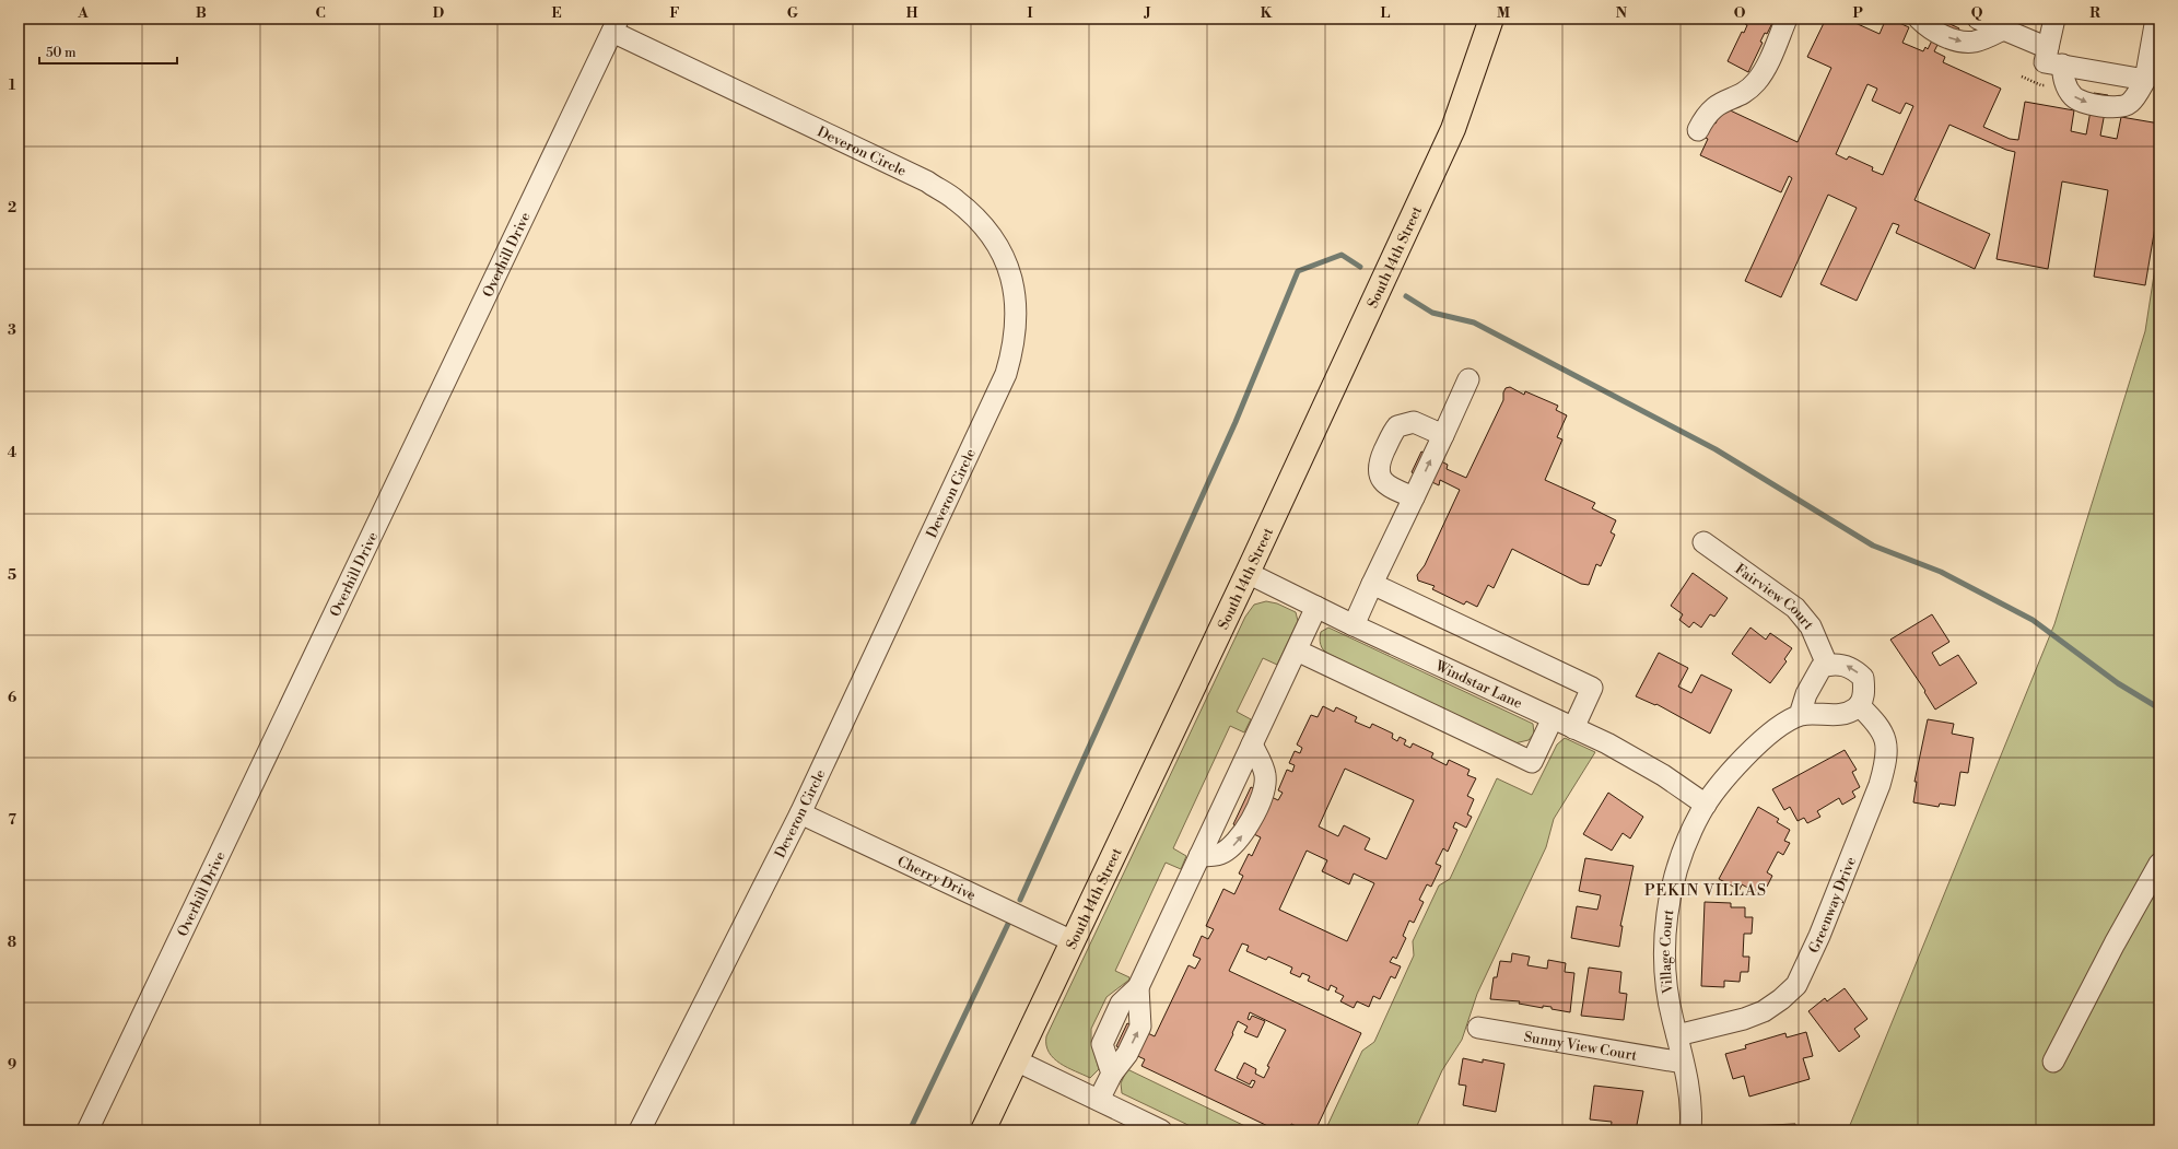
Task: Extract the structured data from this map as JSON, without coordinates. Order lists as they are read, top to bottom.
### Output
{
  "streets": {
    "main road": ["South 14th Street"],
    "street": [
      "Deveron Circle",
      "Overhill Drive",
      "Fairview Court",
      "Windstar Lane",
      "Cherry Drive",
      "Greenway Drive",
      "Village Court",
      "Sunny View Court"
    ]
  },
  "crossings": [
    ["Deveron Circle", "Overhill Drive"],
    ["Deveron Circle", "Cherry Drive"],
    ["South 14th Street", "Windstar Lane"],
    ["South 14th Street", "Cherry Drive"],
    ["Windstar Lane", "Village Court"],
    ["Greenway Drive", "Village Court"],
    ["Village Court", "Sunny View Court"]
  ],
  "districts": ["PEKIN VILLAS"],
  "scale_bar": "50 m",
  "grid": {
    "columns": [
      "A",
      "B",
      "C",
      "D",
      "E",
      "F",
      "G",
      "H",
      "I",
      "J",
      "K",
      "L",
      "M",
      "N",
      "O",
      "P",
      "Q",
      "R"
    ],
    "rows": [
      "1",
      "2",
      "3",
      "4",
      "5",
      "6",
      "7",
      "8",
      "9"
    ]
  }
}
